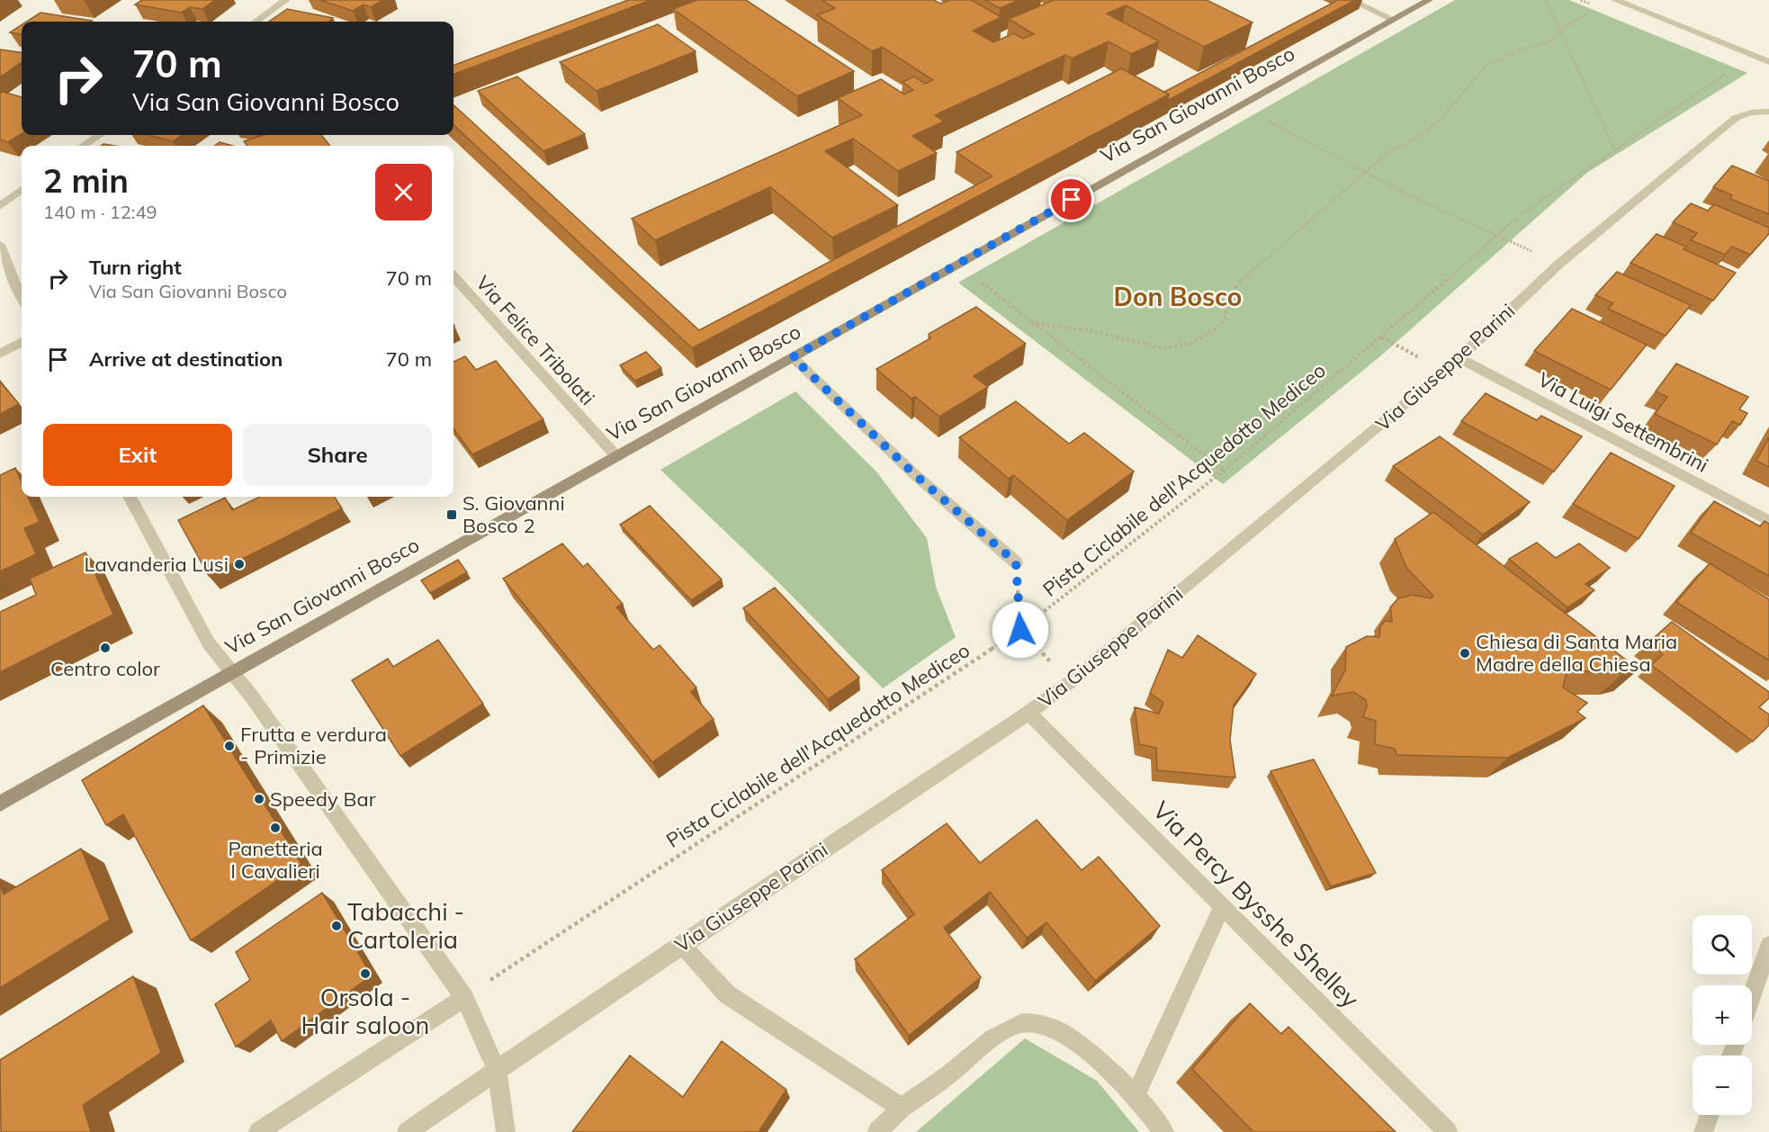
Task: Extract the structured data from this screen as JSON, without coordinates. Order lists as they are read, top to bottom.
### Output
{
  "streets": {
    "main road": ["Via San Giovanni Bosco"],
    "street": [
      "Via Felice Tribolati",
      "Via Giuseppe Parini",
      "Via Luigi Settembrini",
      "Via Percy Bysshe Shelley"
    ],
    "path": ["Pista Ciclabile dell'Acquedotto Mediceo"]
  },
  "crossings": [
    ["Via San Giovanni Bosco", "Via Felice Tribolati"],
    ["Via Giuseppe Parini", "Via Luigi Settembrini"],
    ["Via Giuseppe Parini", "Via Percy Bysshe Shelley"]
  ],
  "districts": ["Don Bosco"],
  "places": {
    "transit": ["S. Giovanni Bosco 2"],
    "other": [
      "Lavanderia Lusi",
      "Centro color",
      "Chiesa di Santa Maria Madre della Chiesa",
      "Frutta e verdura - Primizie",
      "Speedy Bar",
      "Panetteria I Cavalieri",
      "Tabacchi - Cartoleria",
      "Orsola - Hair saloon"
    ]
  },
  "page": {
    "turn": ["70 m", "Via San Giovanni Bosco"],
    "heading": ["2 min", "140 m · 12:49"],
    "list": [
      {
        "name": "Turn right",
        "note": "Via San Giovanni Bosco",
        "value": "70 m"
      },
      {
        "name": "Arrive at destination",
        "value": "70 m"
      }
    ],
    "buttons": ["Exit", "Share"],
    "map_buttons": ["+", "−"]
  }
}
